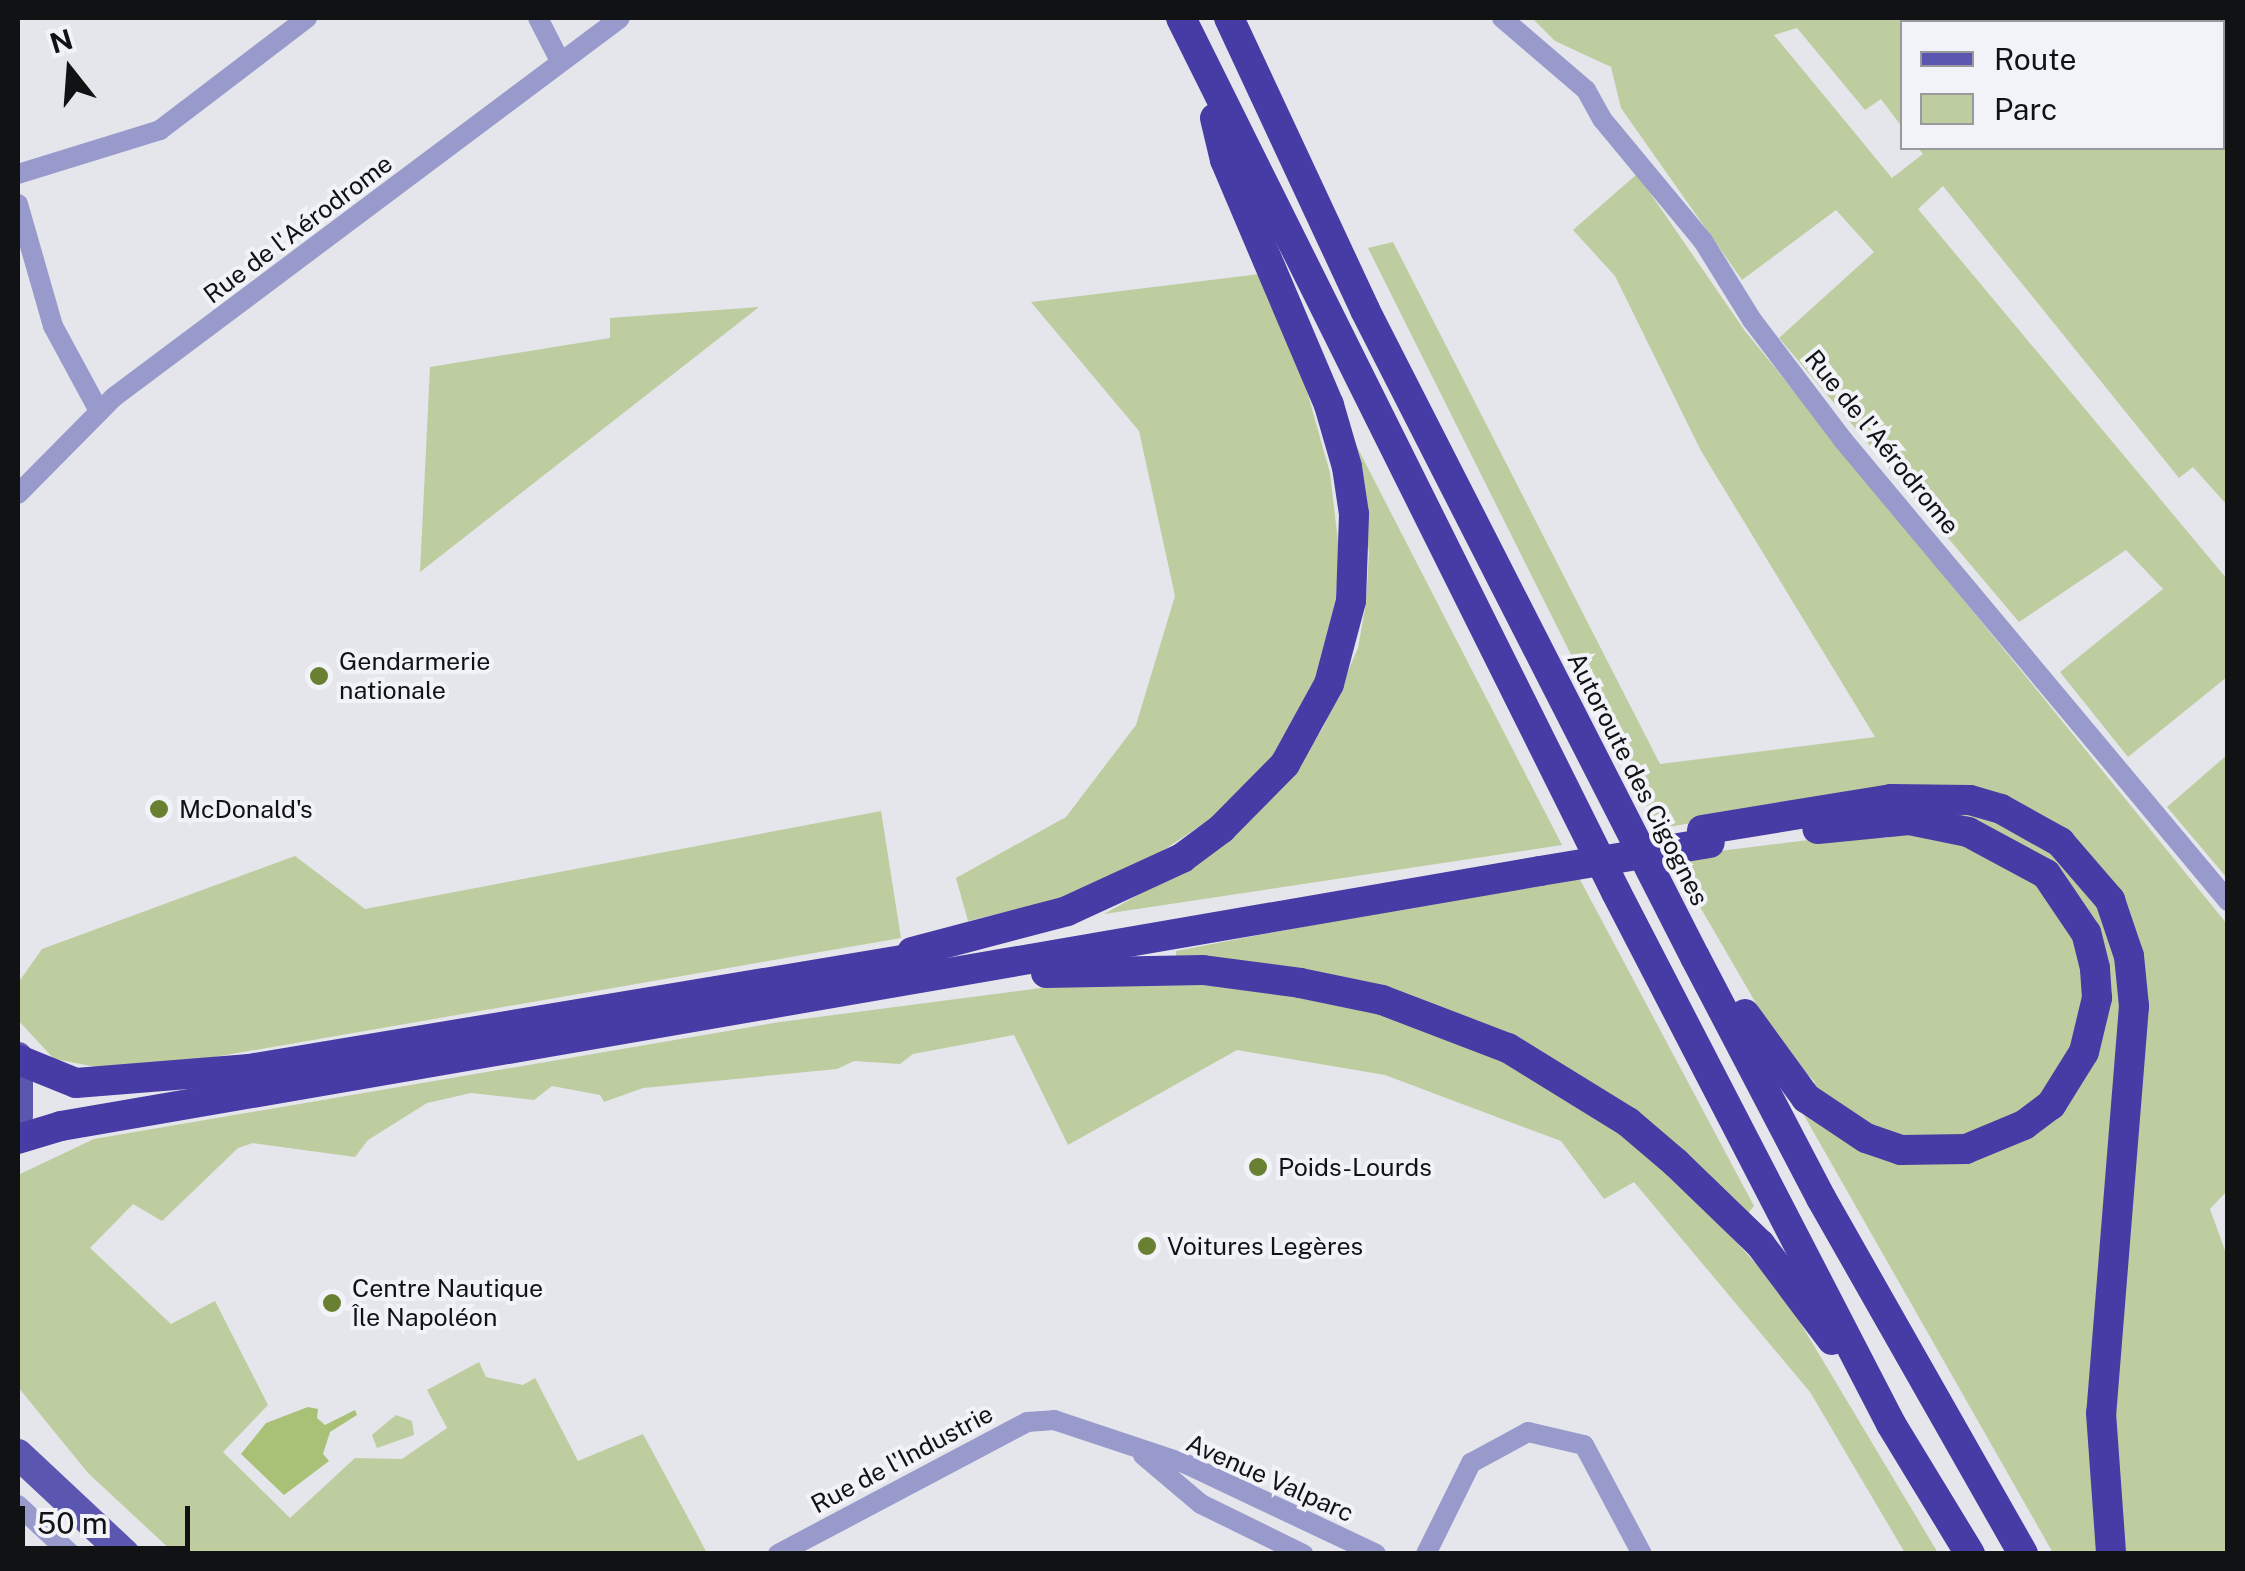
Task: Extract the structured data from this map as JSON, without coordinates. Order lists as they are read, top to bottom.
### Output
{
  "streets": {
    "highway": ["Autoroute des Cigognes"],
    "street": ["Rue de l'Aérodrome", "Rue de l'Industrie", "Avenue Valparc"]
  },
  "crossings": [
    ["Rue de l'Industrie", "Avenue Valparc"]
  ],
  "places": [
    "Gendarmerie nationale",
    "McDonald's",
    "Poids-Lourds",
    "Voitures Legères",
    "Centre Nautique Île Napoléon"
  ],
  "legend": ["Route", "Parc"],
  "scale_bar": "50 m",
  "north": "top"
}
